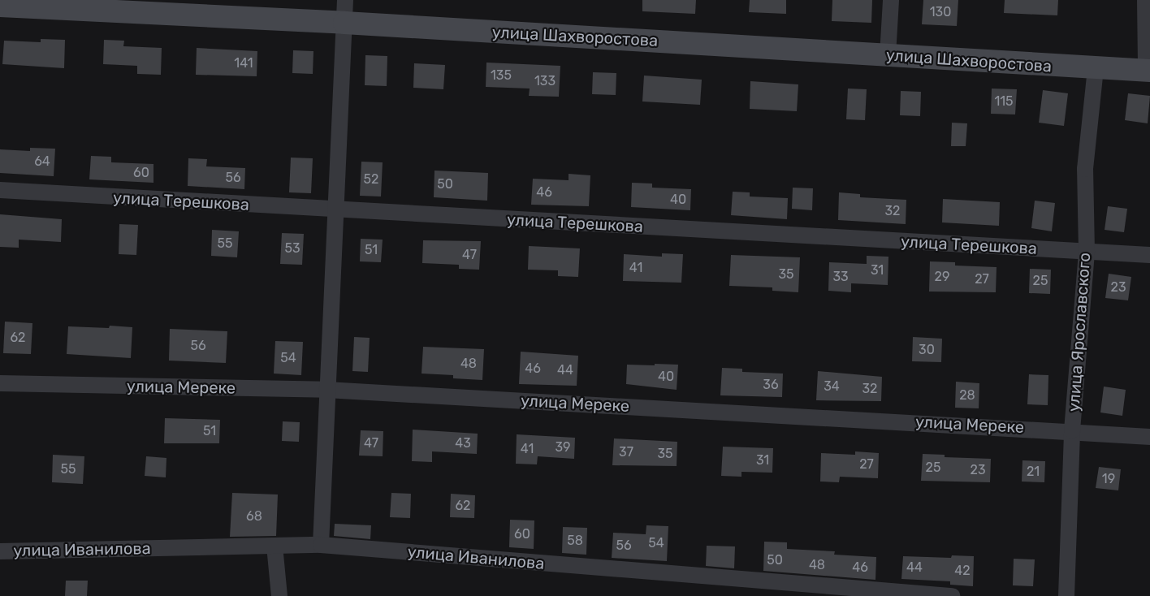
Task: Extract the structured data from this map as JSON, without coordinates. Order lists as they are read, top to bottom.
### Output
{
  "streets": {
    "street": [
      "улица Шахворостова",
      "улица Терешкова",
      "улица Ярославского",
      "улица Мереке",
      "улица Иванилова"
    ]
  },
  "crossings": [
    ["улица Шахворостова", "улица Ярославского"],
    ["улица Терешкова", "улица Ярославского"],
    ["улица Ярославского", "улица Мереке"]
  ],
  "house_numbers": [
    "130",
    "141",
    "135",
    "133",
    "115",
    "64",
    "60",
    "56",
    "52",
    "50",
    "46",
    "40",
    "32",
    "55",
    "53",
    "51",
    "47",
    "41",
    "31",
    "35",
    "33",
    "29",
    "27",
    "25",
    "23",
    "62",
    "56",
    "30",
    "54",
    "48",
    "46",
    "44",
    "40",
    "36",
    "34",
    "32",
    "28",
    "51",
    "47",
    "43",
    "39",
    "41",
    "37",
    "35",
    "31",
    "27",
    "25",
    "55",
    "23",
    "21",
    "19",
    "62",
    "68",
    "60",
    "58",
    "54",
    "56",
    "50",
    "48",
    "46",
    "44",
    "42"
  ]
}
